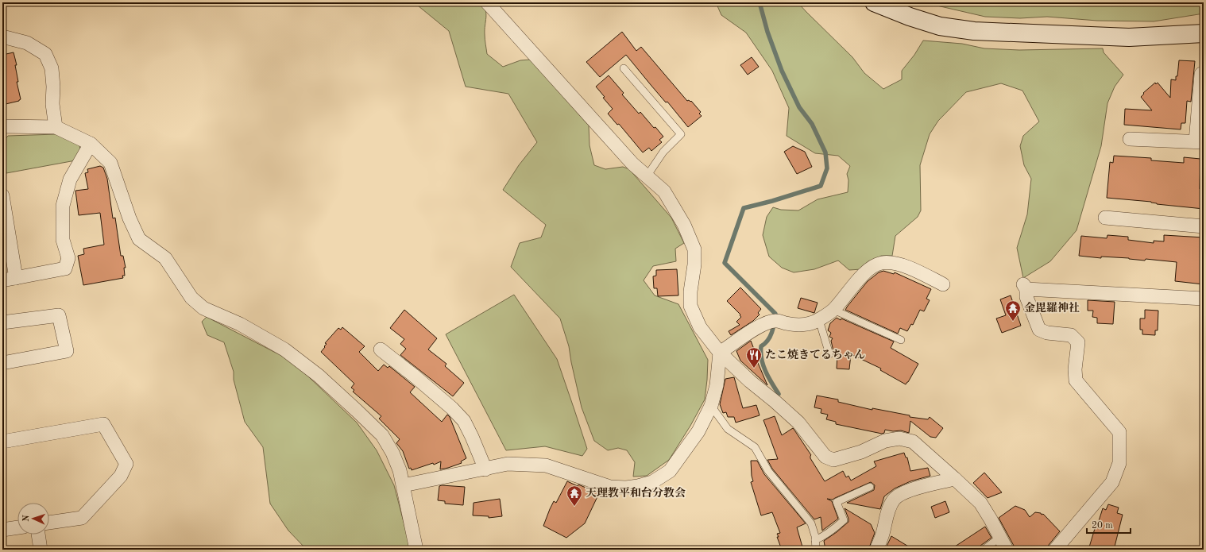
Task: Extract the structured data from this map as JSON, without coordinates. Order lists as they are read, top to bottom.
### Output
{
  "places": {
    "temple": ["金毘羅神社", "天理教平和台分教会"],
    "restaurant": ["たこ焼きてるちゃん"]
  },
  "scale_bar": "20 m",
  "north": "left"
}
